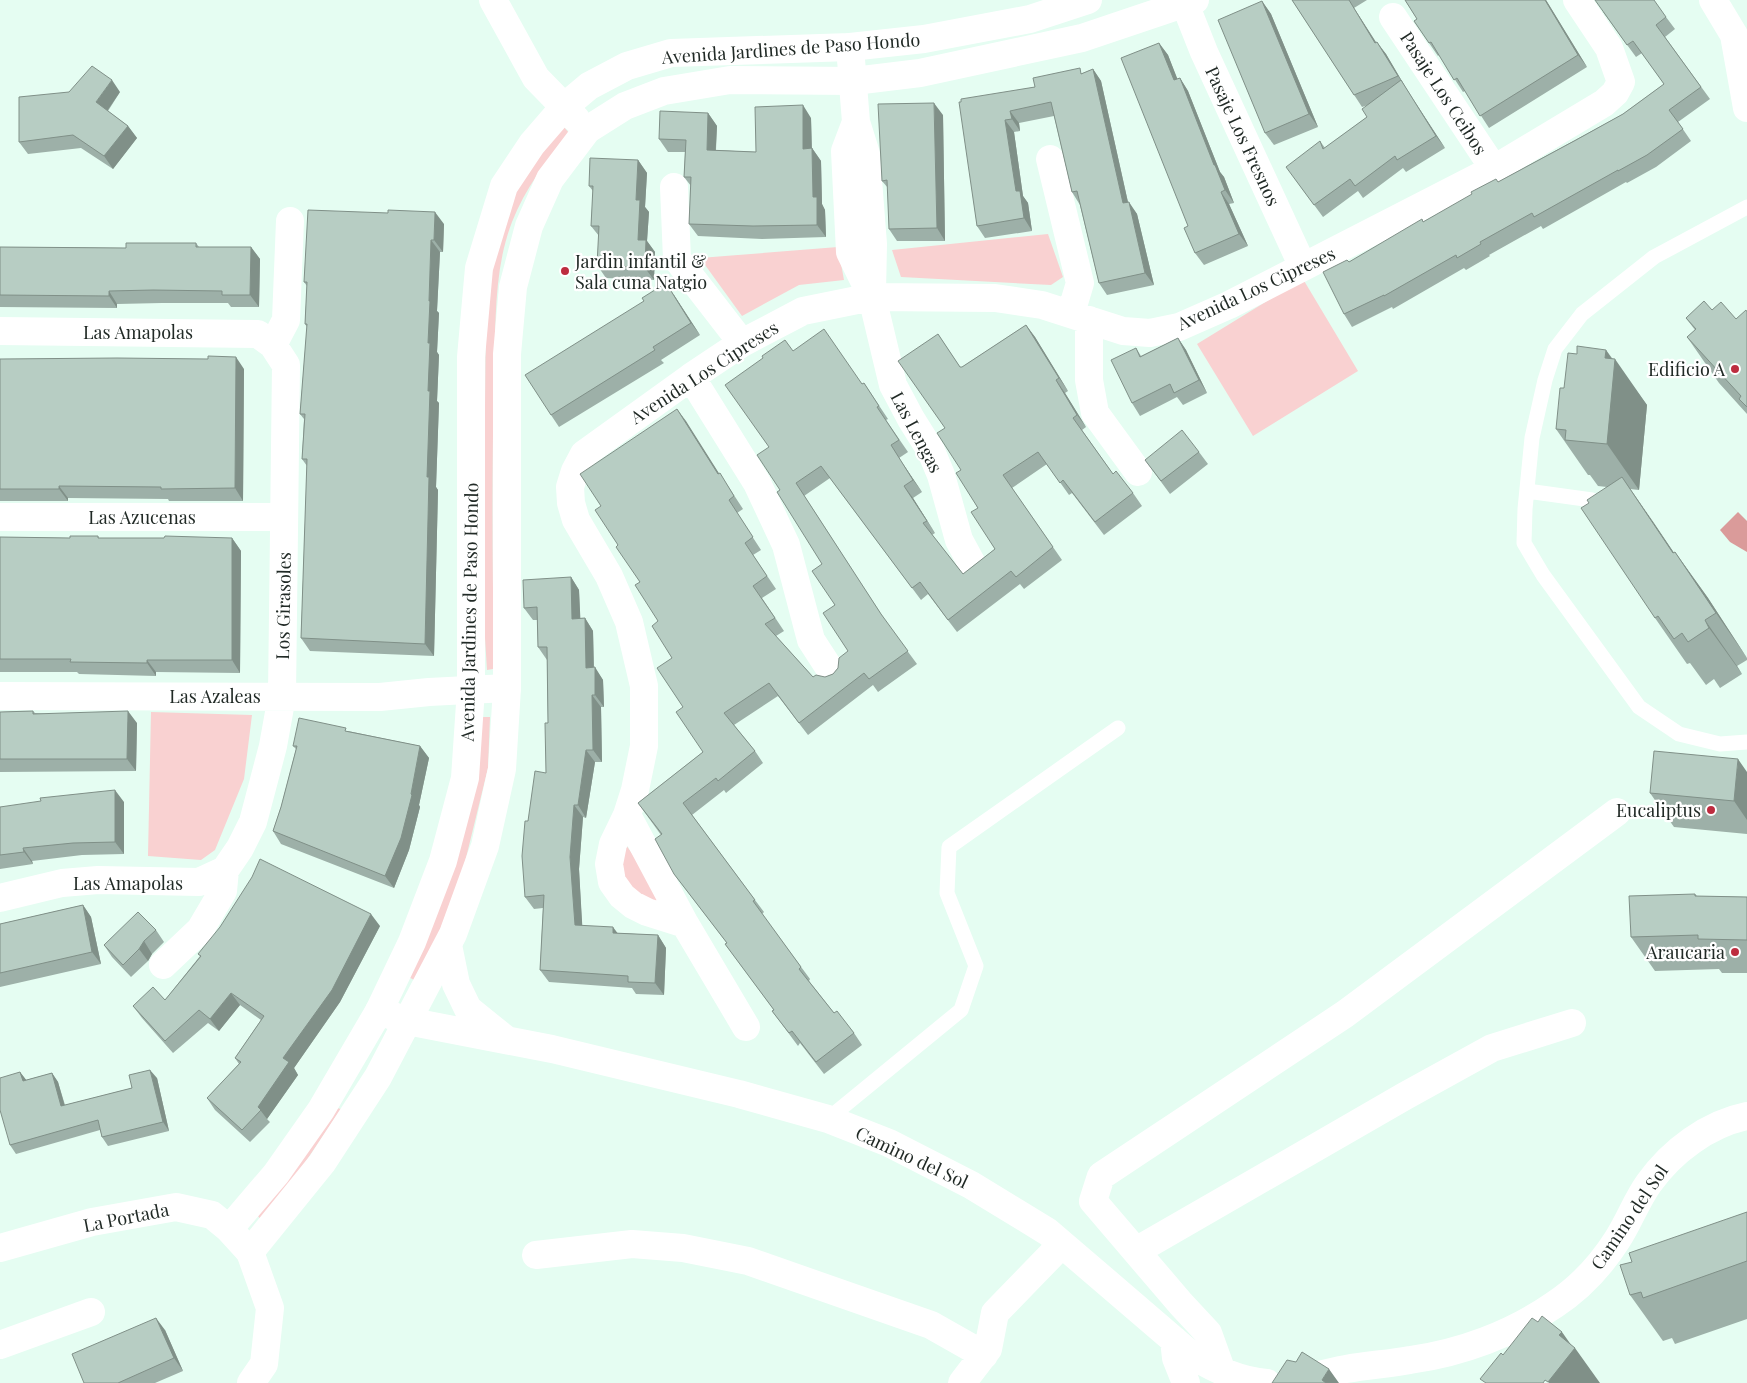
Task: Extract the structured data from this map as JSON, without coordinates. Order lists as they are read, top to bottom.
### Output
{
  "streets": {
    "street": [
      "Avenida Jardines de Paso Hondo",
      "Pasaje Los Ceibos",
      "Pasaje Los Fresnos",
      "Avenida Los Cipreses",
      "Las Amapolas",
      "Las Lengas",
      "Las Azucenas",
      "Los Girasoles",
      "Las Azaleas",
      "Camino del Sol",
      "La Portada"
    ]
  },
  "crossings": [
    ["Avenida Jardines de Paso Hondo", "Pasaje Los Fresnos"],
    ["Avenida Jardines de Paso Hondo", "Las Lengas"],
    ["Avenida Jardines de Paso Hondo", "Las Azaleas"],
    ["Avenida Jardines de Paso Hondo", "Camino del Sol"],
    ["Avenida Jardines de Paso Hondo", "La Portada"],
    ["Pasaje Los Ceibos", "Avenida Los Cipreses"],
    ["Pasaje Los Fresnos", "Avenida Los Cipreses"],
    ["Avenida Los Cipreses", "Las Lengas"],
    ["Las Amapolas", "Los Girasoles"],
    ["Las Azucenas", "Los Girasoles"],
    ["Los Girasoles", "Las Azaleas"]
  ],
  "places": [
    "Jardin infantil & Sala cuna Natgio",
    "Edificio A",
    "Eucaliptus",
    "Araucaria"
  ]
}
